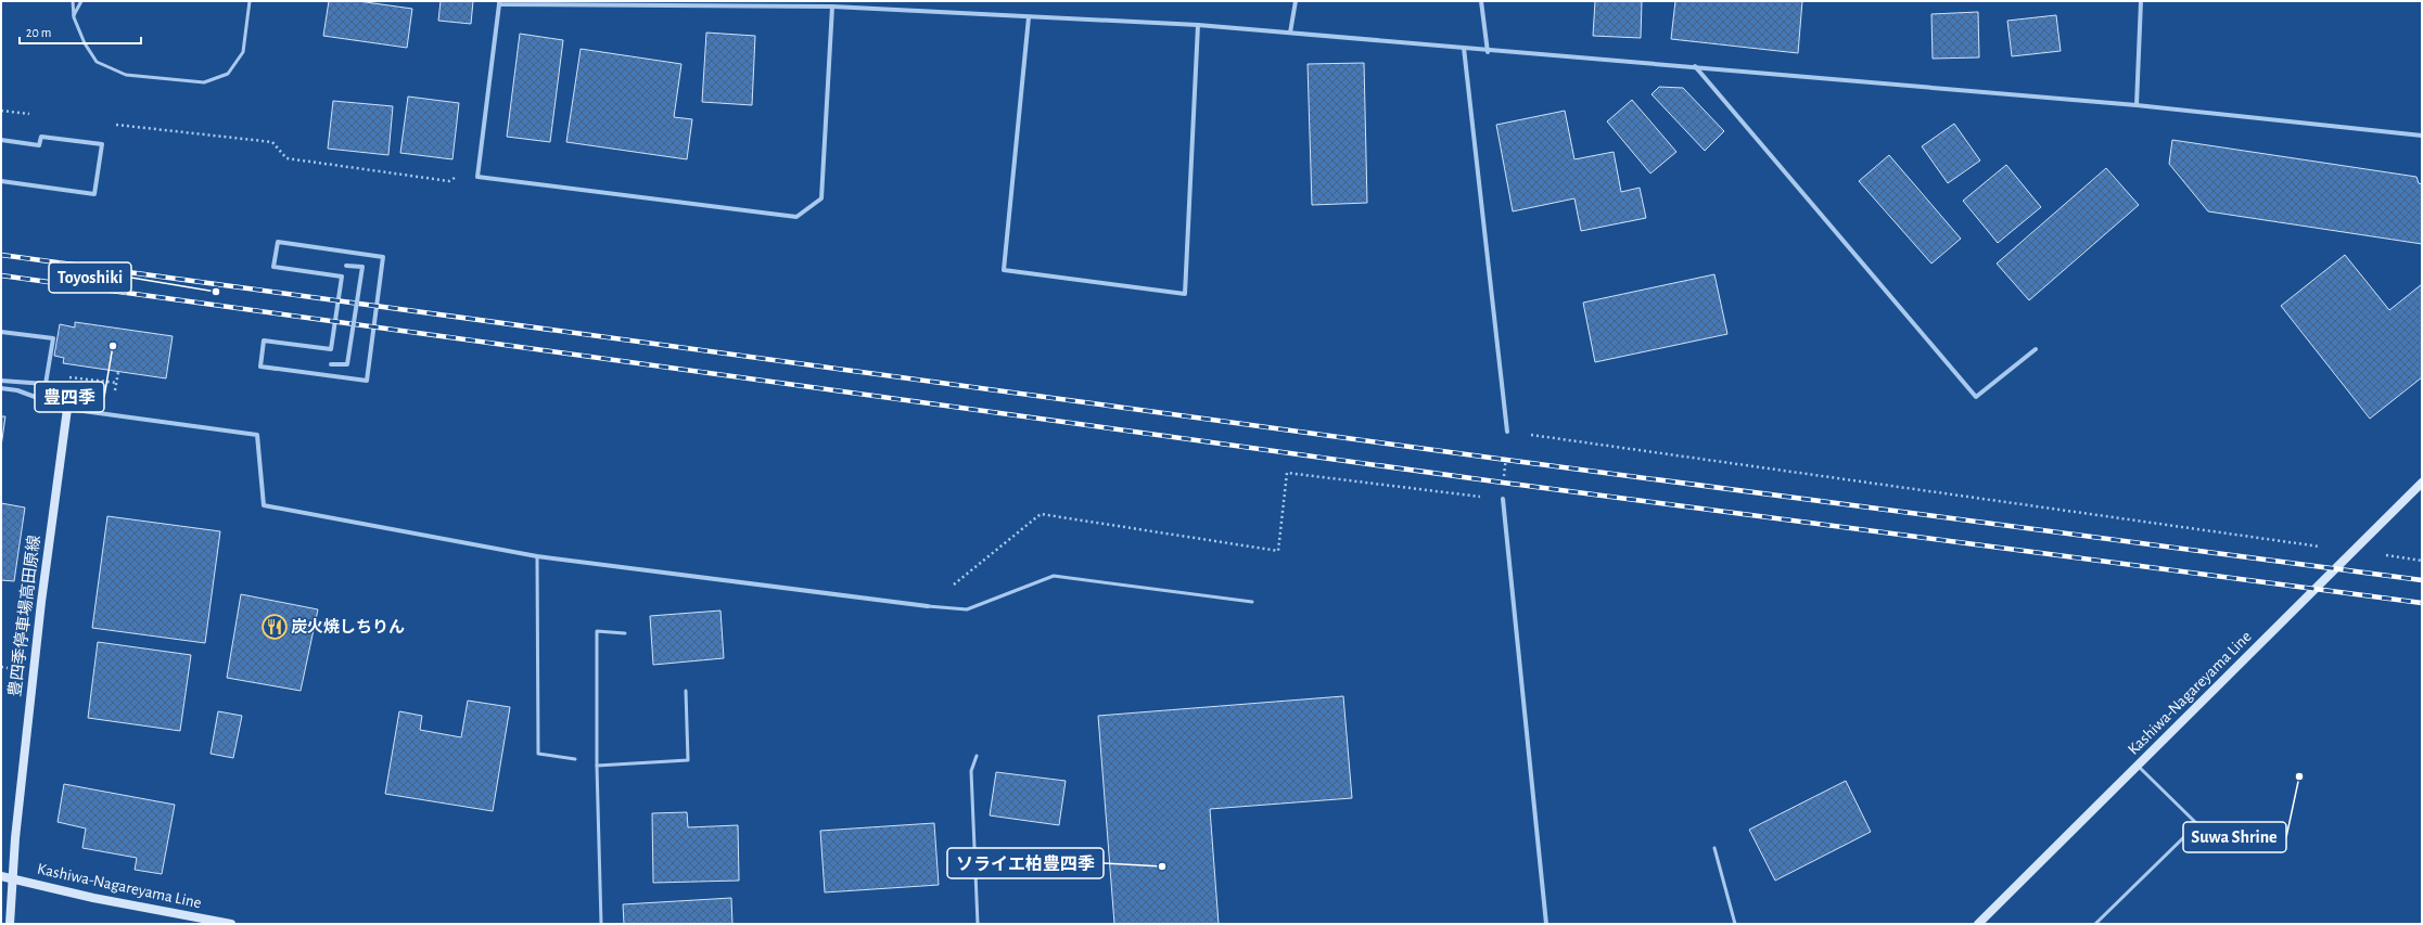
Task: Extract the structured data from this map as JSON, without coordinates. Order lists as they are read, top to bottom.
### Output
{
  "streets": {
    "main road": ["豊四季停車場高田原線", "Kashiwa-Nagareyama Line"]
  },
  "crossings": [
    ["豊四季停車場高田原線", "Kashiwa-Nagareyama Line"]
  ],
  "places": {
    "other": [
      "Toyoshiki",
      "豊四季",
      "Suwa Shrine",
      "ソライエ柏豊四季"
    ],
    "restaurant": ["炭火焼しちりん"]
  },
  "scale_bar": "20 m"
}
